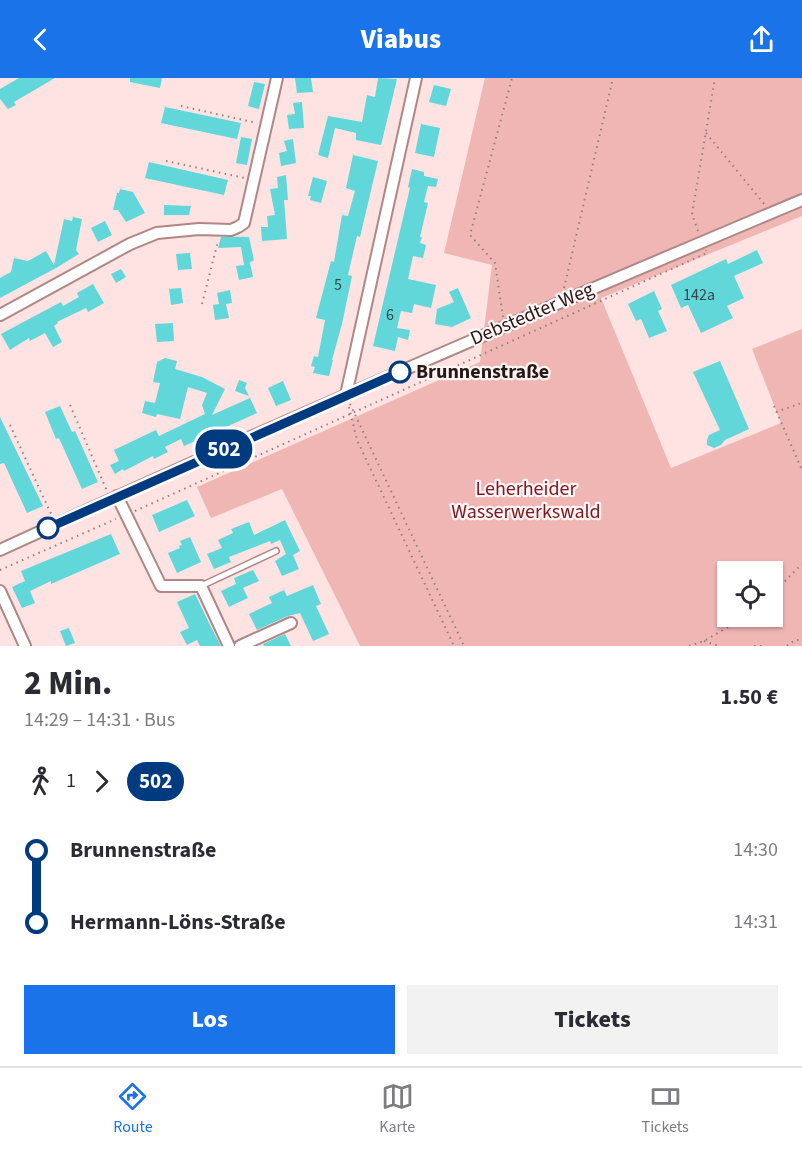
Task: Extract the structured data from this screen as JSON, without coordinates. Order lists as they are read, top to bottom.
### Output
{
  "streets": {
    "street": ["Debstedter Weg"]
  },
  "parks": ["Leherheider Wasserwerkswald"],
  "places": ["Brunnenstraße"],
  "lines": ["bus line 502"],
  "house_numbers": ["5", "142a", "6"],
  "page": {
    "header": "Viabus",
    "on_map": "502",
    "heading": ["2 Min.", "14:29 – 14:31 · Bus", "1.50 €"],
    "legs": ["1", "502"],
    "list": [
      {
        "name": "Brunnenstraße",
        "value": "14:30"
      },
      {
        "name": "Hermann-Löns-Straße",
        "value": "14:31"
      }
    ],
    "buttons": ["Los", "Tickets"],
    "tabs": ["Route", "Karte", "Tickets"]
  }
}
